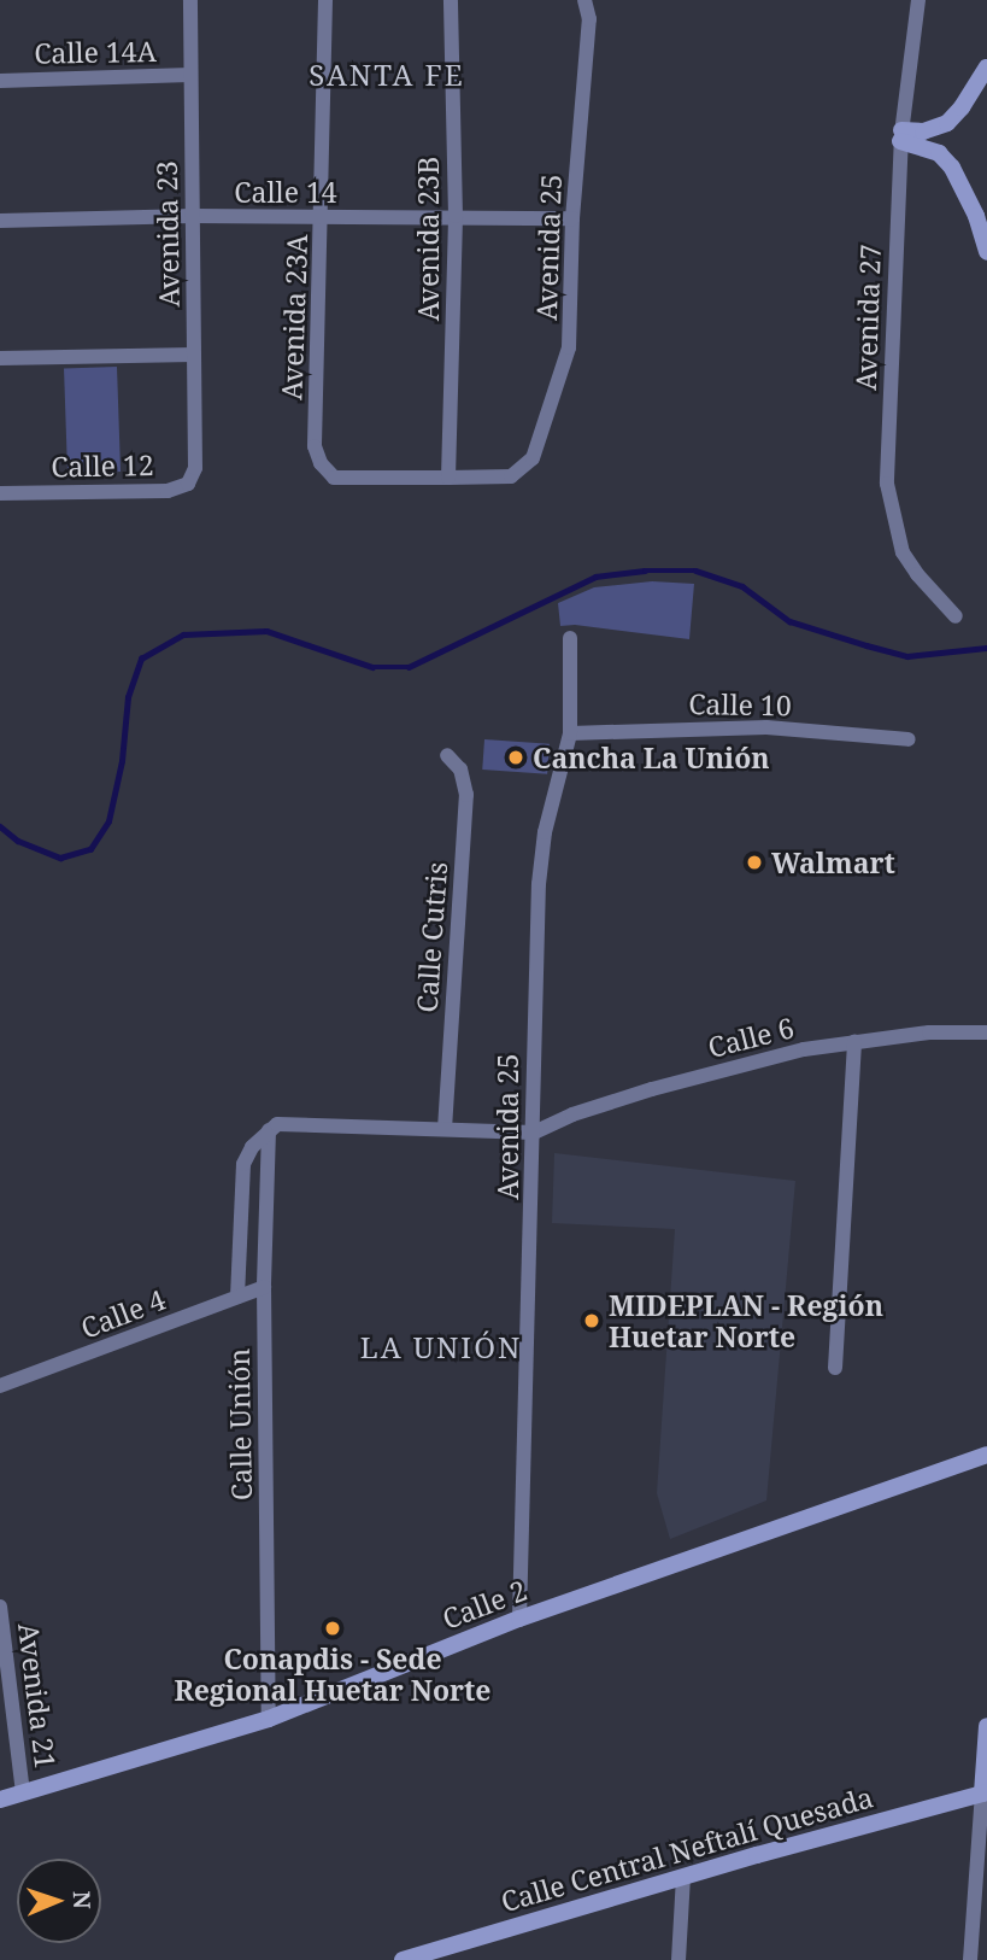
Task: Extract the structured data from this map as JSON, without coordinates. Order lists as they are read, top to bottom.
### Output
{
  "streets": {
    "main road": ["Calle 2", "Calle Central Neftalí Quesada"],
    "street": [
      "Calle 14A",
      "Calle 14",
      "Avenida 23",
      "Avenida 23B",
      "Avenida 25",
      "Avenida 23A",
      "Avenida 27",
      "Calle 12",
      "Calle 10",
      "Calle Cutris",
      "Calle 6",
      "Calle 4",
      "Calle Unión",
      "Avenida 21"
    ]
  },
  "crossings": [
    ["Calle 14A", "Avenida 23"],
    ["Calle 14", "Avenida 23"],
    ["Calle 14", "Avenida 23B"],
    ["Calle 14", "Avenida 25"],
    ["Calle 14", "Avenida 23A"],
    ["Avenida 23", "Calle 12"],
    ["Avenida 23B", "Avenida 25"],
    ["Avenida 23B", "Avenida 23A"],
    ["Avenida 25", "Avenida 23A"],
    ["Avenida 25", "Calle 10"],
    ["Avenida 25", "Calle 6"],
    ["Avenida 25", "Calle 2"],
    ["Calle 4", "Calle Unión"],
    ["Calle Unión", "Calle 2"],
    ["Calle 2", "Avenida 21"]
  ],
  "districts": ["SANTA FE", "LA UNIÓN"],
  "places": [
    "Cancha La Unión",
    "Walmart",
    "MIDEPLAN - Región Huetar Norte",
    "Conapdis - Sede Regional Huetar Norte"
  ],
  "north": "right"
}
